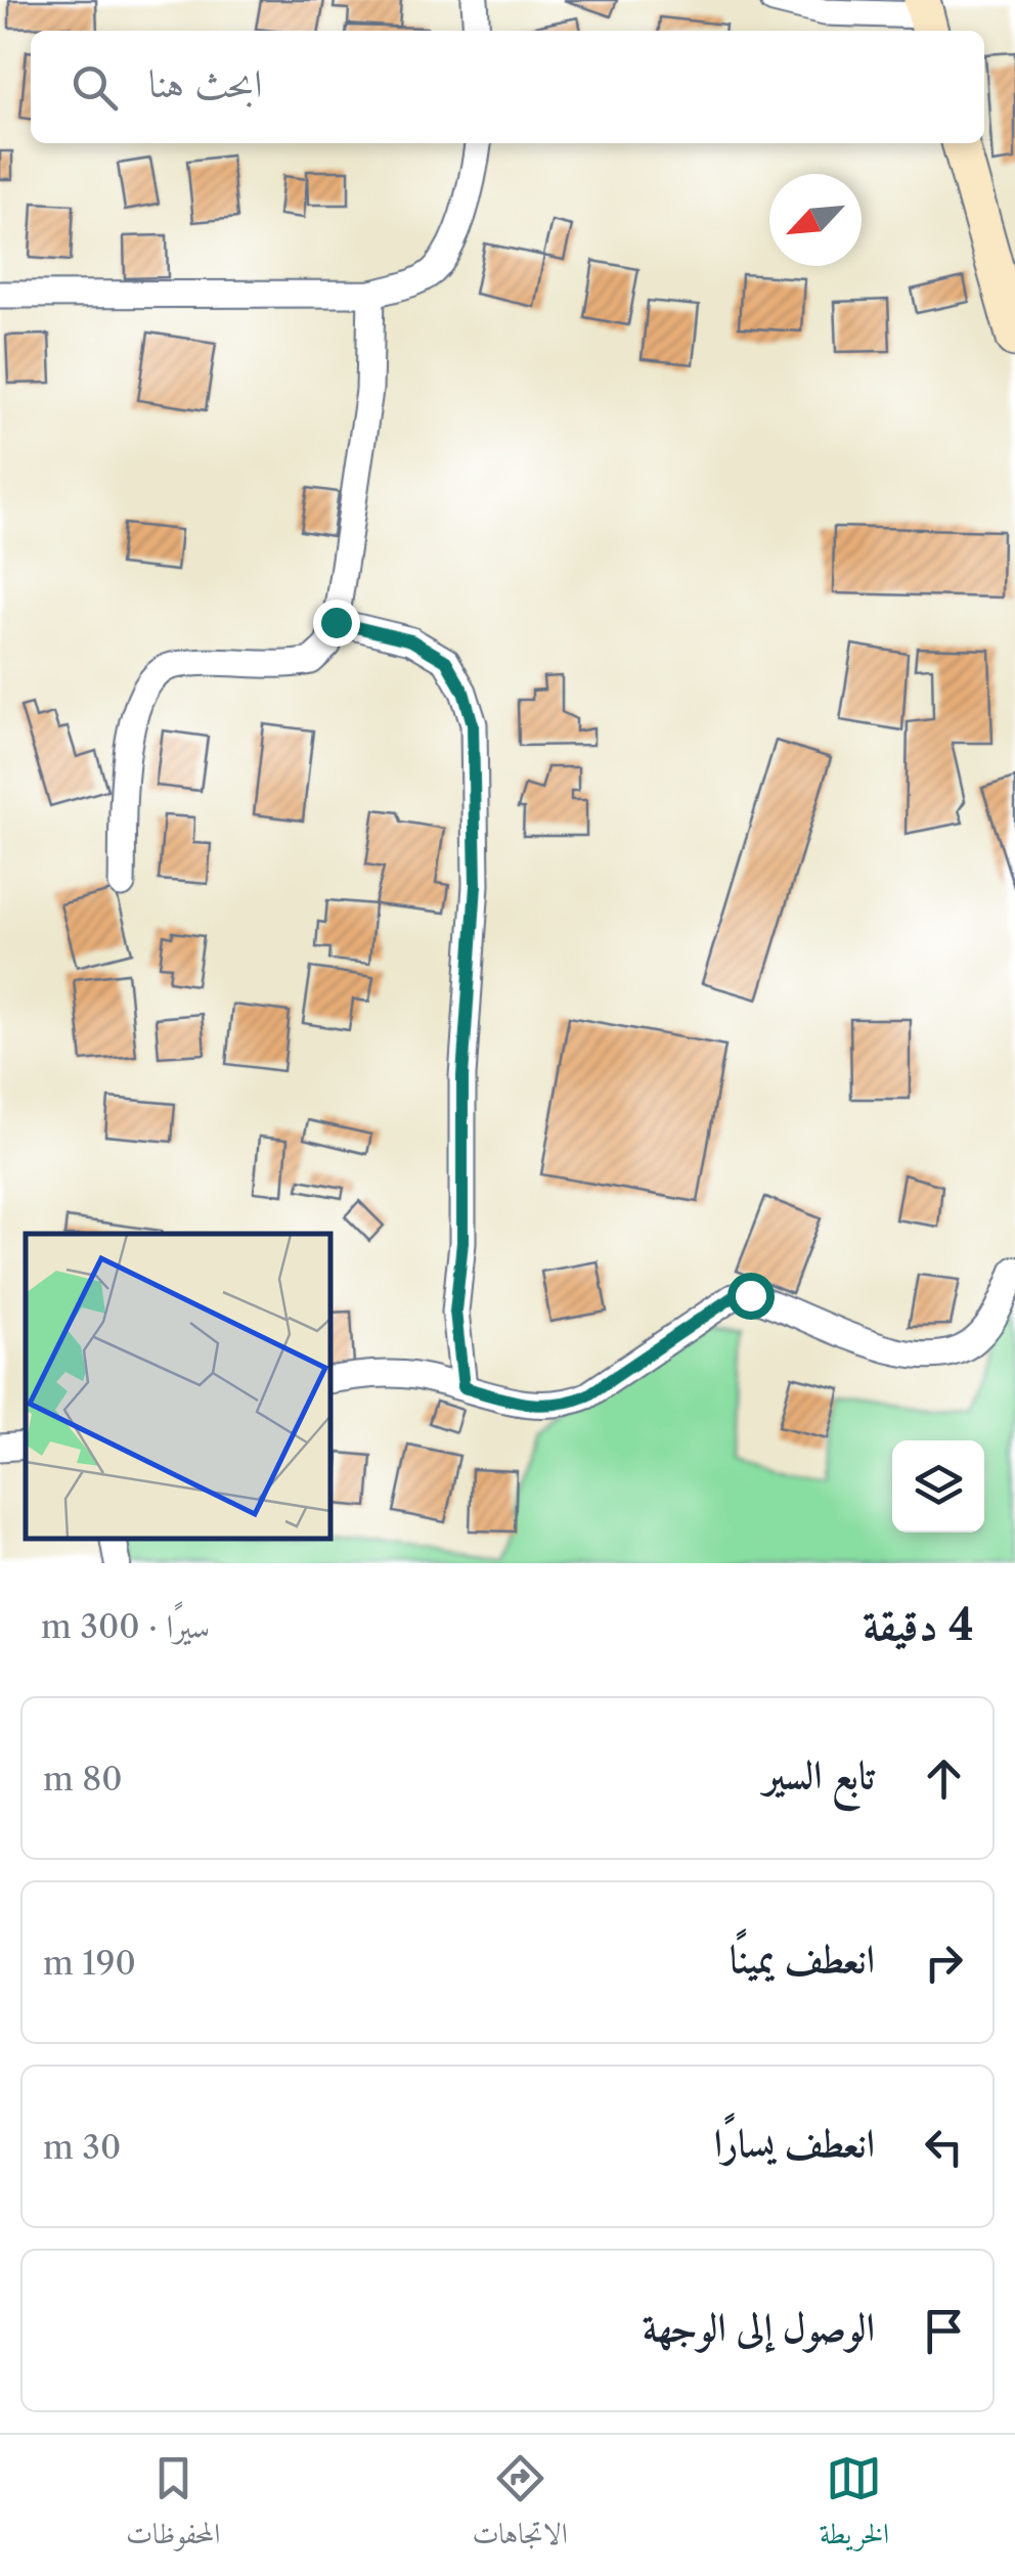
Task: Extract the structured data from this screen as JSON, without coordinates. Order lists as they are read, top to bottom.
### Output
{
  "north": "bottom left",
  "page": {
    "search": "ابحث هنا",
    "heading": ["4 دقيقة", "سيرًا · 300 m"],
    "list": [
      ["تابع السير", "80 m"],
      ["انعطف يمينًا", "190 m"],
      ["انعطف يسارًا", "30 m"],
      "الوصول إلى الوجهة"
    ],
    "nav": ["الخريطة", "الاتجاهات", "المحفوظات"]
  }
}
